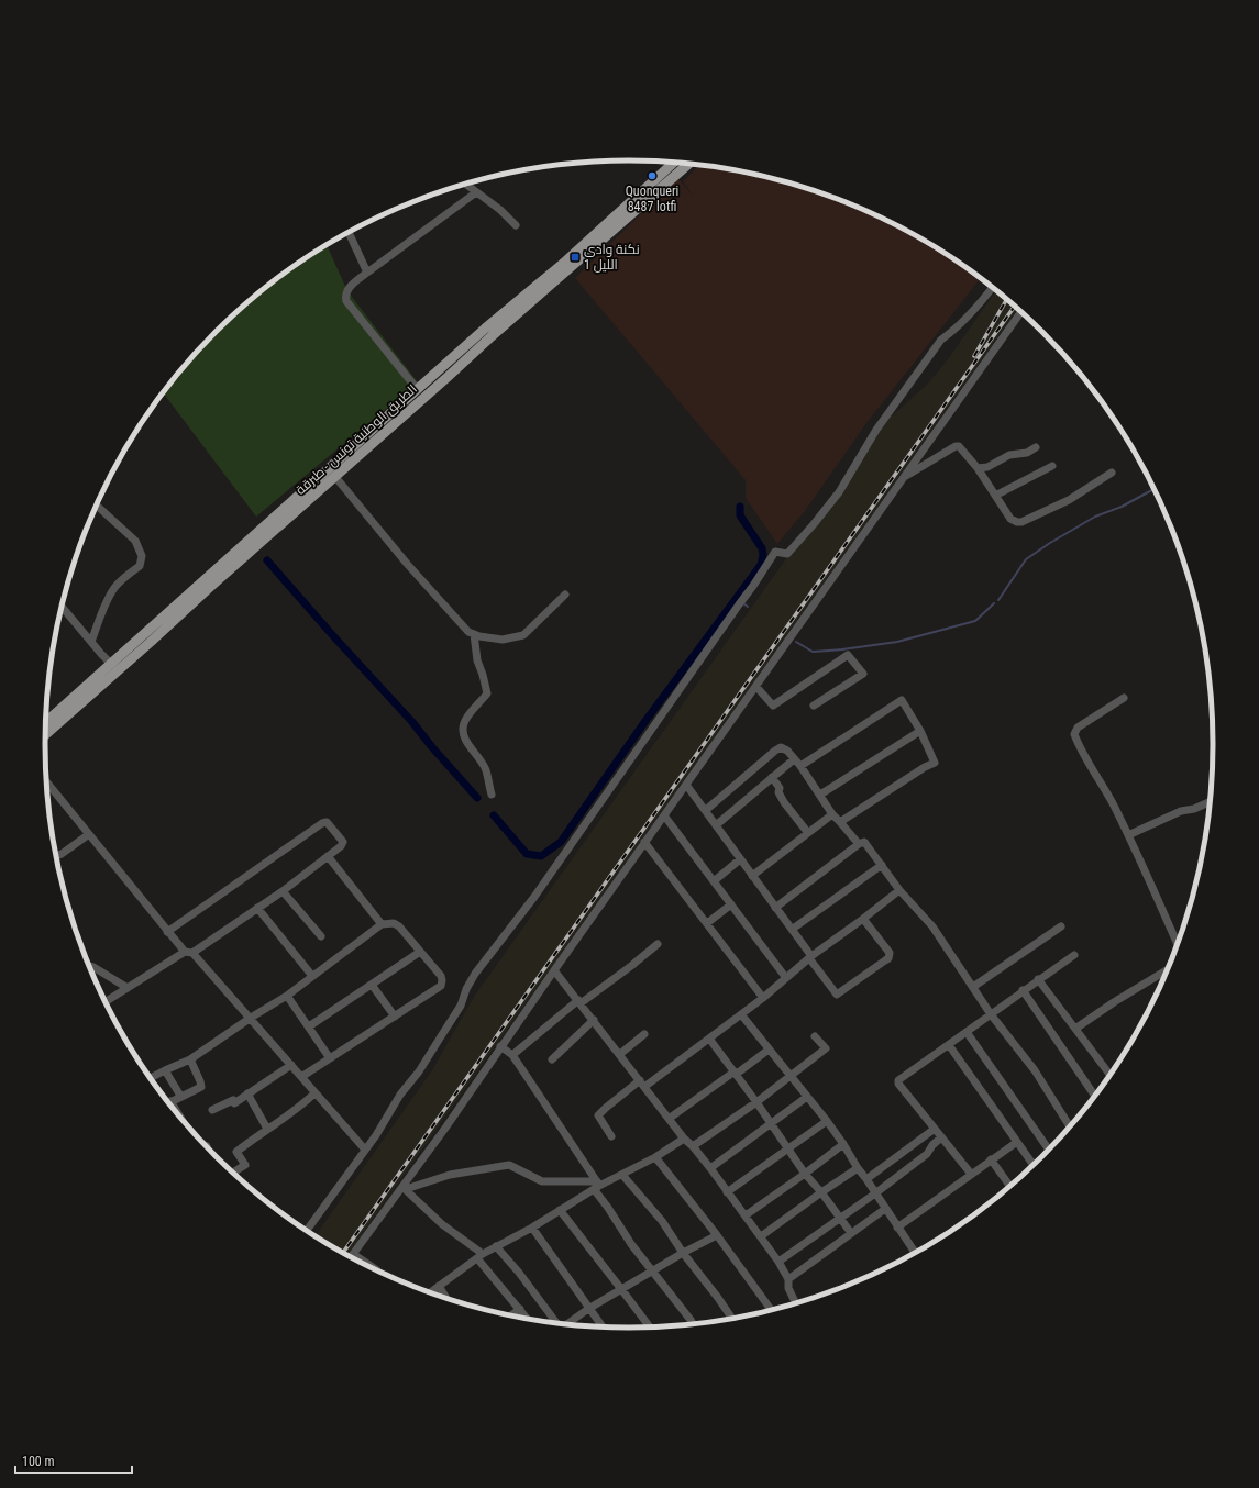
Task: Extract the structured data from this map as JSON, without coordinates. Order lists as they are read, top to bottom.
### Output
{
  "streets": {
    "main road": ["الطريق الوطنية تونس - طبرقة"]
  },
  "places": {
    "other": ["Quonqueri 8487 lotfi"],
    "transit": ["نكنة وادى الليل 1"]
  },
  "scale_bar": "100 m"
}
